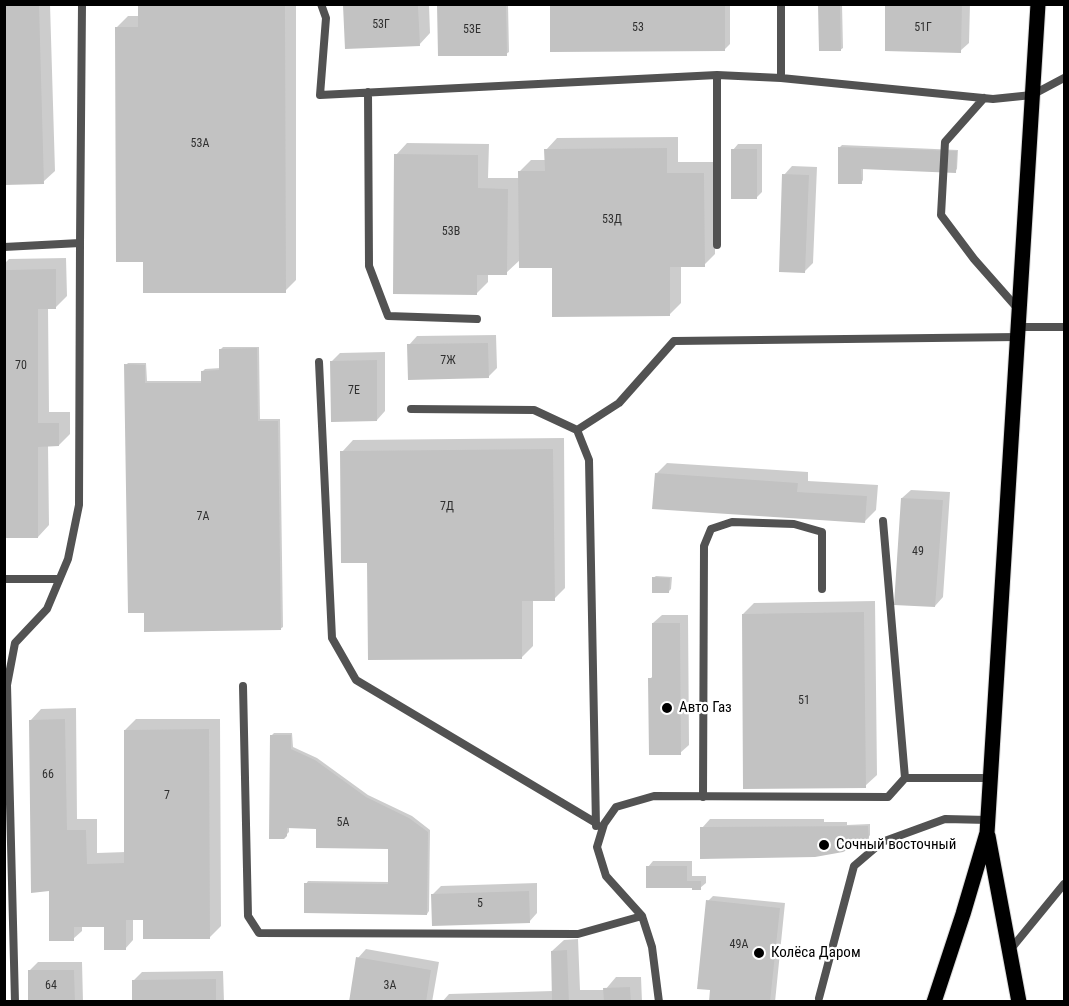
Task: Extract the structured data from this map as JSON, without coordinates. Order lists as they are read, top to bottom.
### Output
{
  "places": ["Авто Газ", "Сочный восточный", "Колёса Даром"],
  "house_numbers": [
    "53Г",
    "53",
    "51Г",
    "53Е",
    "53А",
    "53Д",
    "53В",
    "7Ж",
    "70",
    "7Е",
    "7Д",
    "7А",
    "49",
    "51",
    "66",
    "7",
    "5А",
    "5",
    "49А",
    "64",
    "3А"
  ]
}
